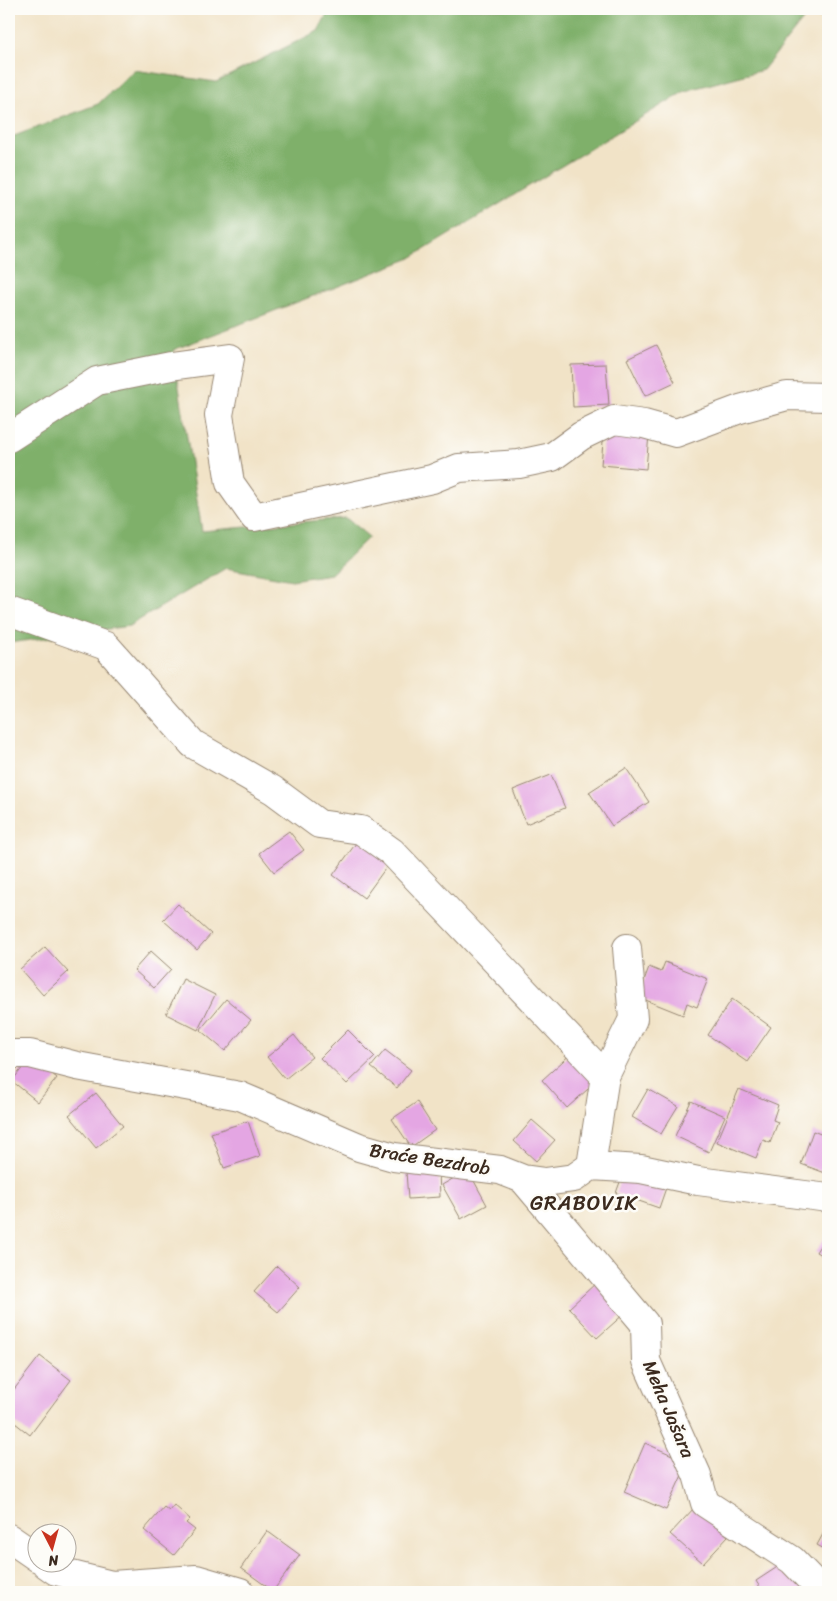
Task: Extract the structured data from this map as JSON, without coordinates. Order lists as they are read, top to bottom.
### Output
{
  "streets": {
    "street": ["Braće Bezdrob", "Meha Jašara"]
  },
  "crossings": [
    ["Braće Bezdrob", "Meha Jašara"]
  ],
  "districts": ["GRABOVIK"],
  "north": "bottom"
}
